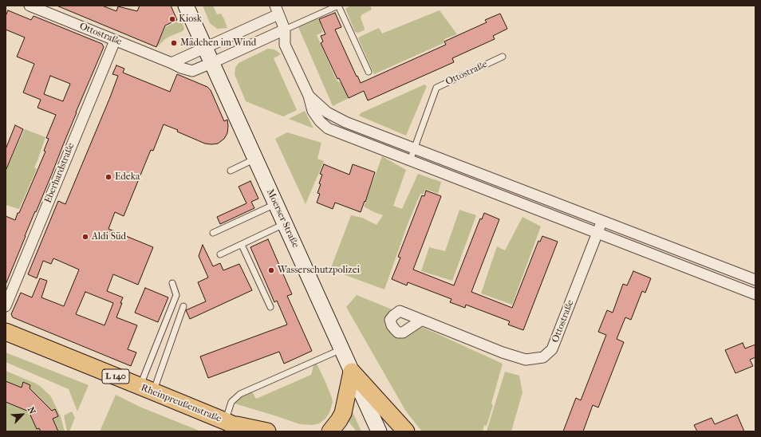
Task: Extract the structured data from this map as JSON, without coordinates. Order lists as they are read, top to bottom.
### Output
{
  "streets": {
    "main road": ["Moerser Straße", "L 140", "Rheinpreußenstraße"],
    "street": ["Ottostraße", "Eberhardstraße"]
  },
  "crossings": [
    ["Ottostraße", "Eberhardstraße"],
    ["Ottostraße", "Moerser Straße"]
  ],
  "places": [
    "Kiosk",
    "Mädchen im Wind",
    "Edeka",
    "Aldi Süd",
    "Wasserschutzpolizei"
  ],
  "north": "top right"
}
